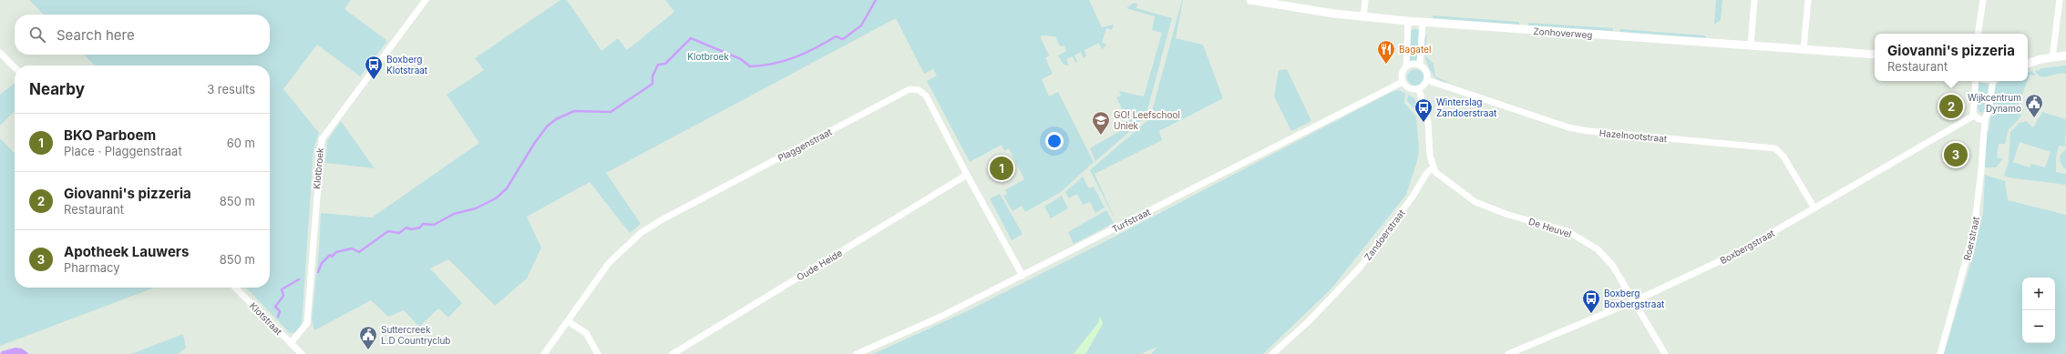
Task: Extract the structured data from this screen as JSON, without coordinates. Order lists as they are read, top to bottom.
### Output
{
  "streets": {
    "street": [
      "Zonhoverweg",
      "Hazelnootstraat",
      "Plaggenstraat",
      "Klotbroek",
      "Turfstraat",
      "De Heuvel",
      "Zandoerstraat",
      "Roerstraat",
      "Boxbergstraat",
      "Oude Heide",
      "Klotstraat"
    ]
  },
  "crossings": [
    ["Hazelnootstraat", "Turfstraat"],
    ["Hazelnootstraat", "Boxbergstraat"],
    ["Plaggenstraat", "Turfstraat"],
    ["Plaggenstraat", "Oude Heide"],
    ["Klotbroek", "Klotstraat"],
    ["De Heuvel", "Zandoerstraat"],
    ["De Heuvel", "Boxbergstraat"]
  ],
  "parks": ["Klotbroek"],
  "places": {
    "restaurant": ["Bagatel"],
    "bus stop": ["Boxberg Klotstraat", "Winterslag Zandoerstraat", "Boxberg Boxbergstraat"],
    "public building": ["Wijkcentrum Dynamo", "Suttercreek L.D Countryclub"],
    "school or university": ["GO! Leefschool Uniek"]
  },
  "page": {
    "search": "Search here",
    "popup": ["Giovanni's pizzeria", "Restaurant"],
    "heading": ["Nearby", "3 results"],
    "pins": ["2", "3", "1"],
    "list": [
      {
        "mark": "1",
        "name": "BKO Parboem",
        "note": "Place · Plaggenstraat",
        "value": "60 m"
      },
      {
        "mark": "2",
        "name": "Giovanni's pizzeria",
        "note": "Restaurant",
        "value": "850 m"
      },
      {
        "mark": "3",
        "name": "Apotheek Lauwers",
        "note": "Pharmacy",
        "value": "850 m"
      }
    ],
    "map_buttons": ["+", "−"]
  }
}
